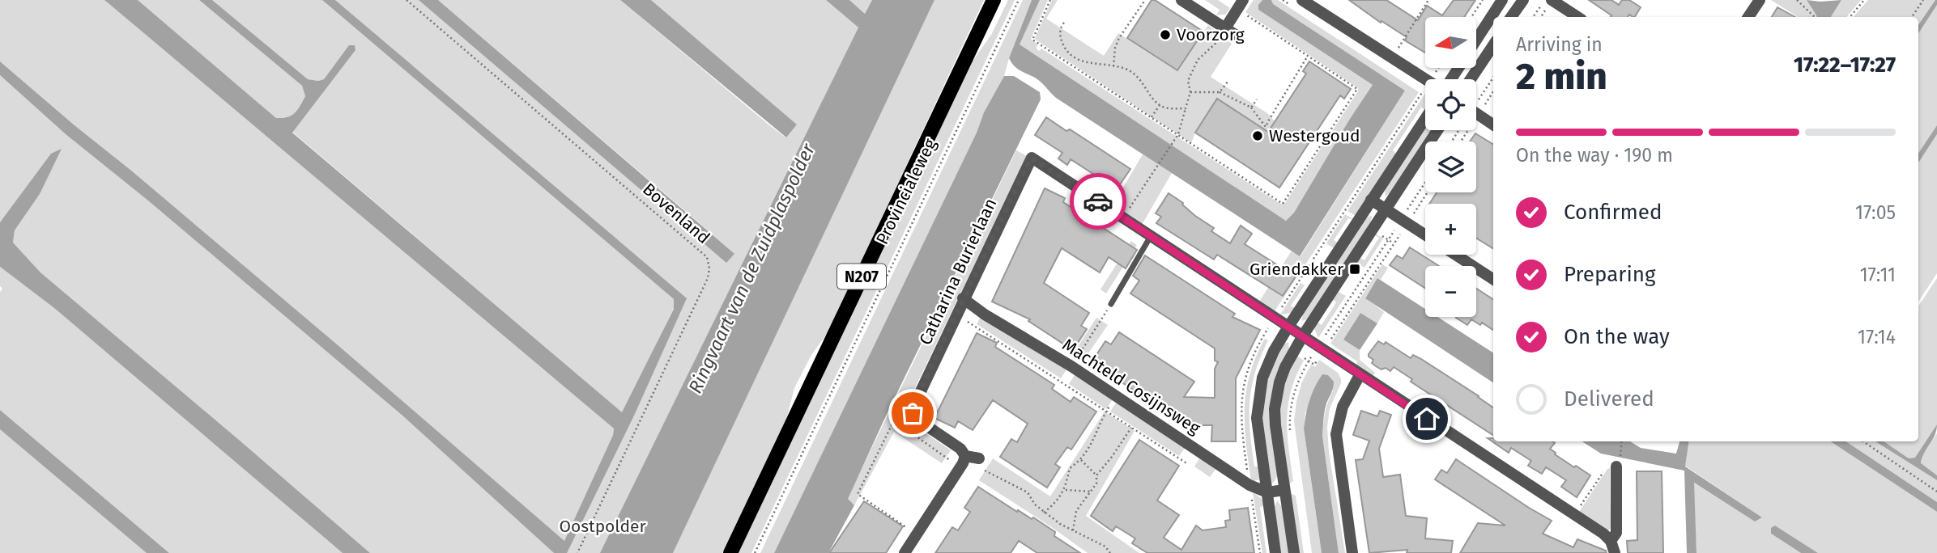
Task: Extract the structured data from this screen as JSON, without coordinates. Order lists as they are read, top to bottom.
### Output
{
  "streets": {
    "main road": ["Provincialeweg", "N207"],
    "street": ["Catharina Burierlaan", "Machteld Cosijnsweg"],
    "path": ["Bovenland"]
  },
  "crossings": [
    ["Catharina Burierlaan", "Machteld Cosijnsweg"]
  ],
  "water": ["Ringvaart van de Zuidplaspolder"],
  "parks": ["Oostpolder"],
  "places": {
    "other": ["Voorzorg", "Westergoud"],
    "transit": ["Griendakker"]
  },
  "north": "left",
  "page": {
    "map_buttons": ["+", "−"],
    "heading": ["2 min", "Arriving in", "17:22–17:27"],
    "bar": "On the way · 190 m",
    "list": [
      ["Confirmed", "17:05"],
      ["Preparing", "17:11"],
      ["On the way", "17:14"],
      "Delivered"
    ]
  }
}
